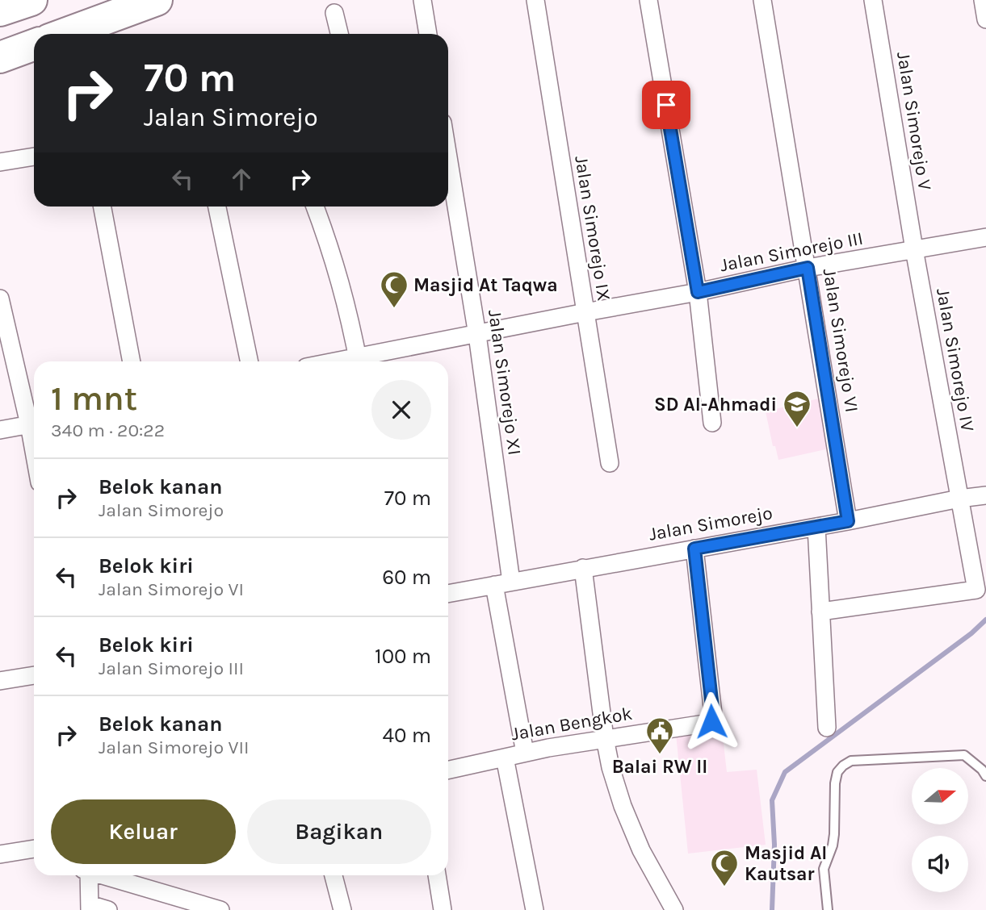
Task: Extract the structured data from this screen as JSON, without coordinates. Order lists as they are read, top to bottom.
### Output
{
  "streets": {
    "street": [
      "Jalan Simorejo V",
      "Jalan Simorejo IX",
      "Jalan Simorejo III",
      "Jalan Simorejo VI",
      "Jalan Simorejo IV",
      "Jalan Simorejo XI",
      "Jalan Simorejo",
      "Jalan Bengkok"
    ]
  },
  "crossings": [
    ["Jalan Simorejo V", "Jalan Simorejo III"],
    ["Jalan Simorejo V", "Jalan Simorejo IV"],
    ["Jalan Simorejo IX", "Jalan Simorejo III"],
    ["Jalan Simorejo III", "Jalan Simorejo VI"],
    ["Jalan Simorejo III", "Jalan Simorejo IV"],
    ["Jalan Simorejo III", "Jalan Simorejo XI"],
    ["Jalan Simorejo VI", "Jalan Simorejo"],
    ["Jalan Simorejo IV", "Jalan Simorejo"],
    ["Jalan Simorejo XI", "Jalan Simorejo"],
    ["Jalan Simorejo XI", "Jalan Bengkok"],
    ["Jalan Simorejo", "Jalan Bengkok"]
  ],
  "places": {
    "mosque": ["Masjid At Taqwa", "Masjid Al Kautsar"],
    "school or university": ["SD Al-Ahmadi"],
    "public building": ["Balai RW II"]
  },
  "north": "right",
  "page": {
    "turn": ["70 m", "Jalan Simorejo"],
    "heading": ["1 mnt", "340 m · 20:22"],
    "list": [
      {
        "name": "Belok kanan",
        "note": "Jalan Simorejo",
        "value": "70 m"
      },
      {
        "name": "Belok kiri",
        "note": "Jalan Simorejo VI",
        "value": "60 m"
      },
      {
        "name": "Belok kiri",
        "note": "Jalan Simorejo III",
        "value": "100 m"
      },
      {
        "name": "Belok kanan",
        "note": "Jalan Simorejo VII",
        "value": "40 m"
      }
    ],
    "buttons": ["Keluar", "Bagikan"]
  }
}
